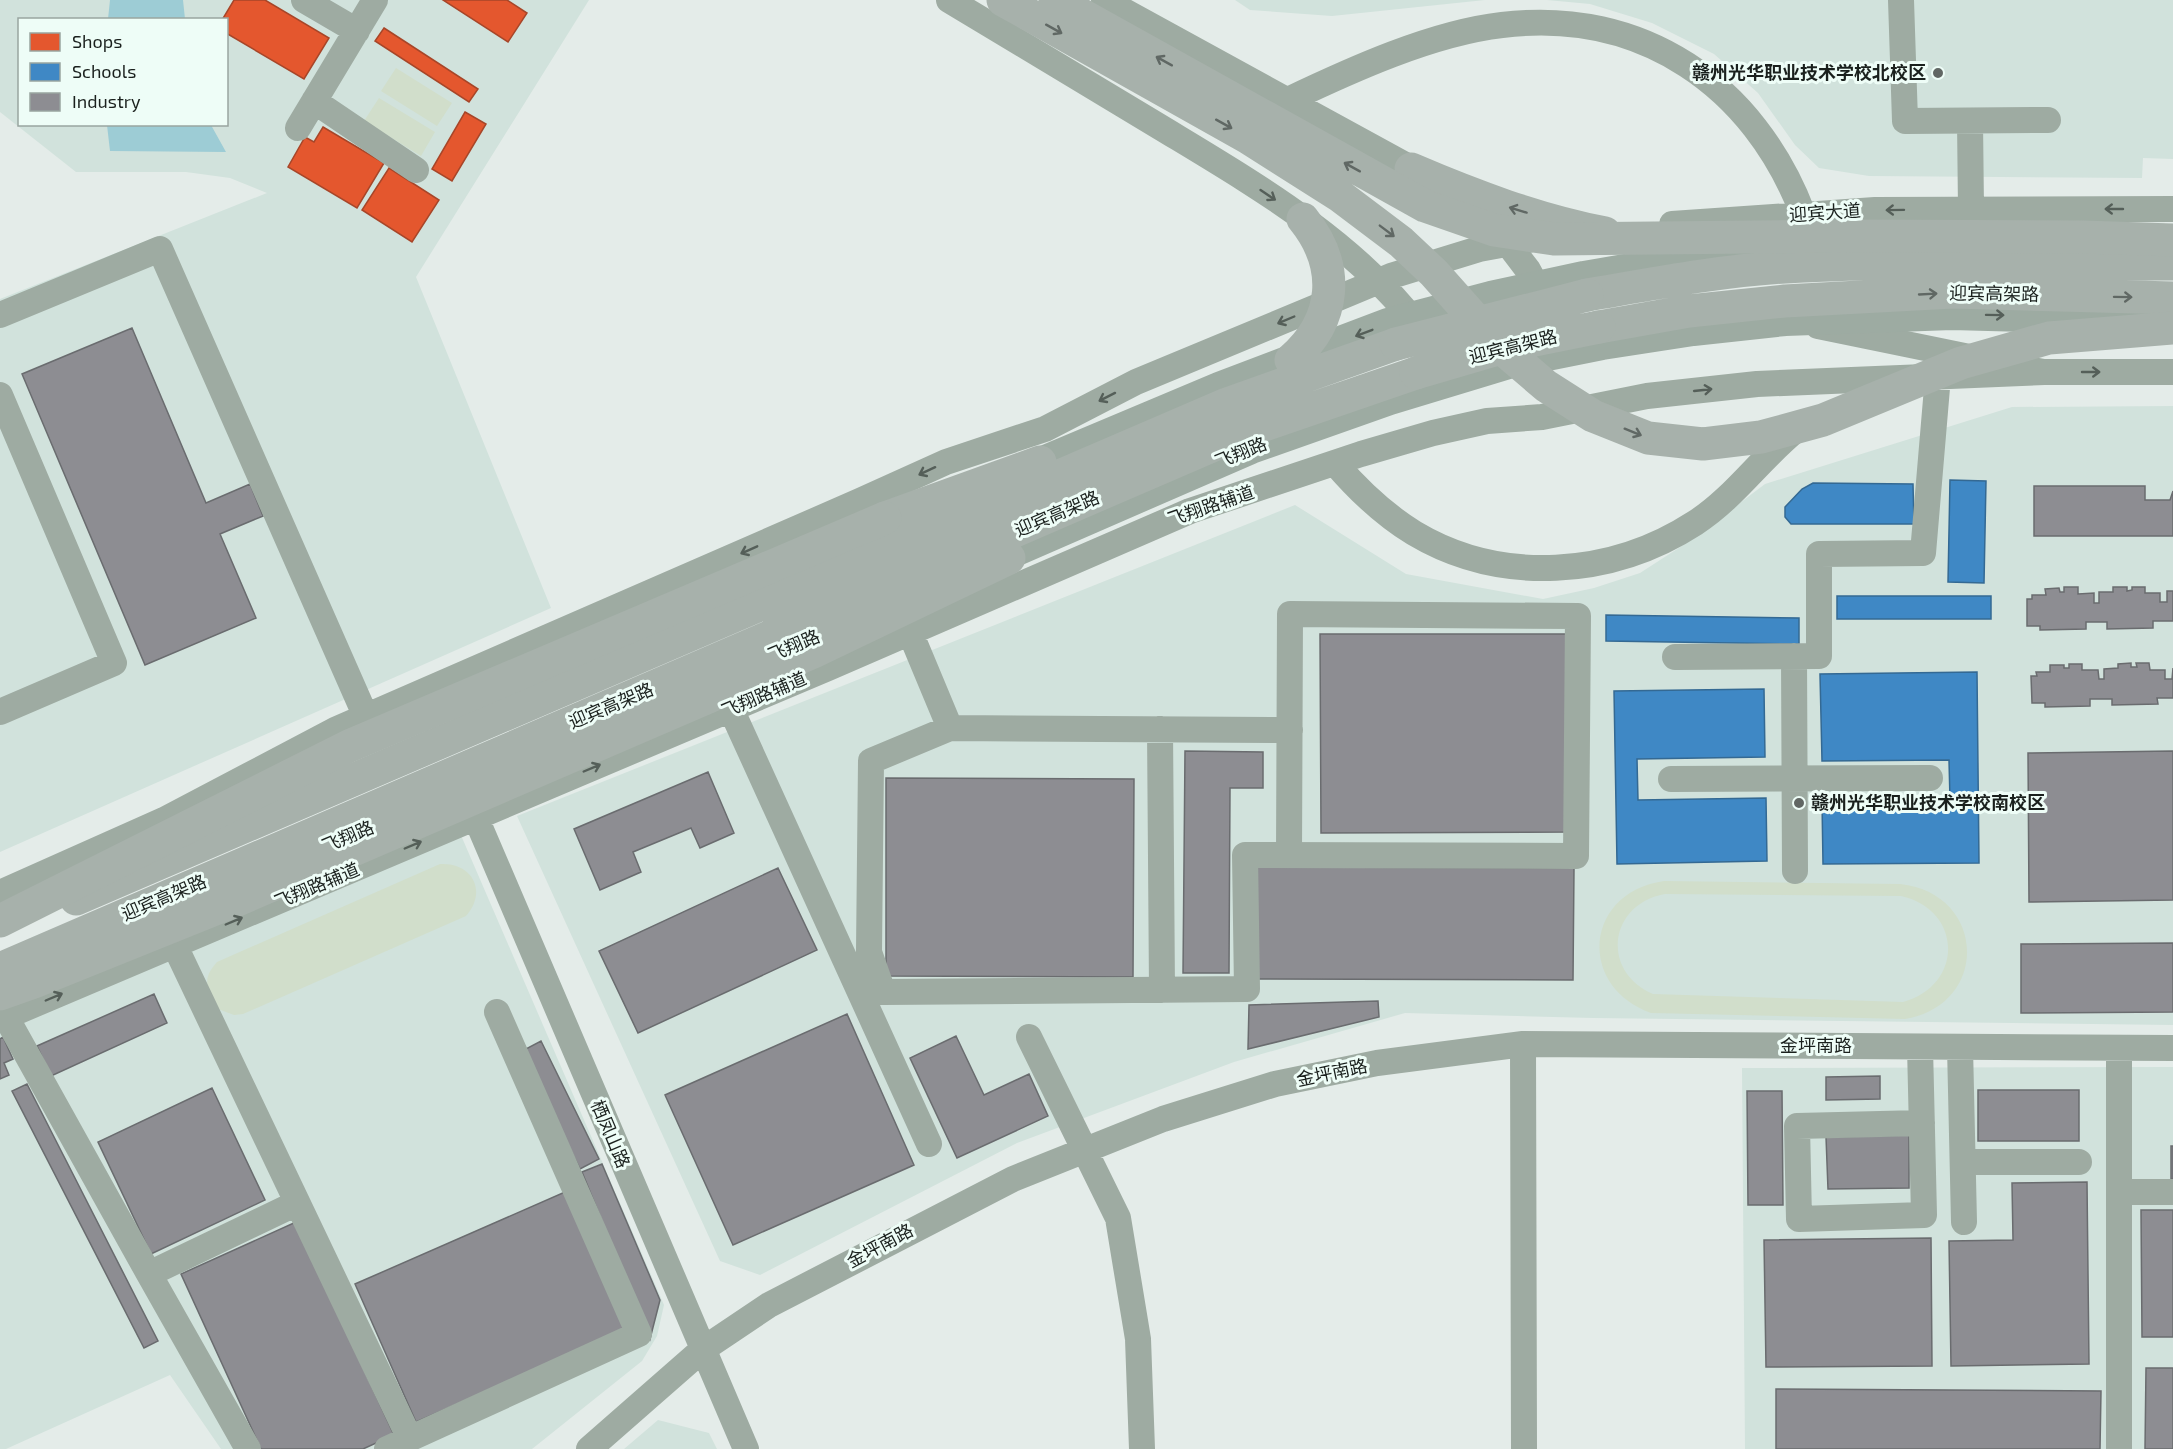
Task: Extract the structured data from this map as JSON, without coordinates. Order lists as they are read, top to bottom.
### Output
{
  "streets": {
    "highway": ["迎宾高架路"],
    "main road": ["迎宾大道", "飞翔路"],
    "street": ["飞翔路辅道", "金坪南路", "栖凤山路"]
  },
  "crossings": [
    ["飞翔路辅道", "栖凤山路"],
    ["金坪南路", "栖凤山路"]
  ],
  "places": ["赣州光华职业技术学校北校区", "赣州光华职业技术学校南校区"],
  "legend": ["Shops", "Schools", "Industry"]
}
